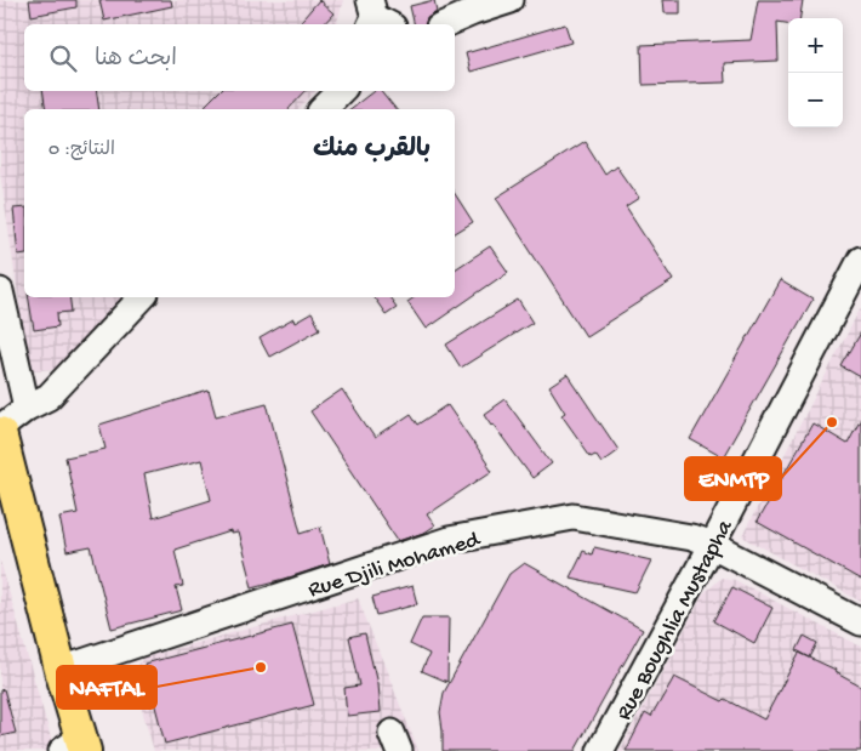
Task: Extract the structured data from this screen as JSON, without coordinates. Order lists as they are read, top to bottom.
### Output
{
  "streets": {
    "street": ["Rue Djili Mohamed", "Rue Boughlia Mustapha"]
  },
  "crossings": [
    ["Rue Djili Mohamed", "Rue Boughlia Mustapha"]
  ],
  "places": ["ENMTP", "NAFTAL"],
  "page": {
    "map_buttons": ["+", "−"],
    "search": "ابحث هنا",
    "heading": ["بالقرب منك", "النتائج: 0"]
  }
}
